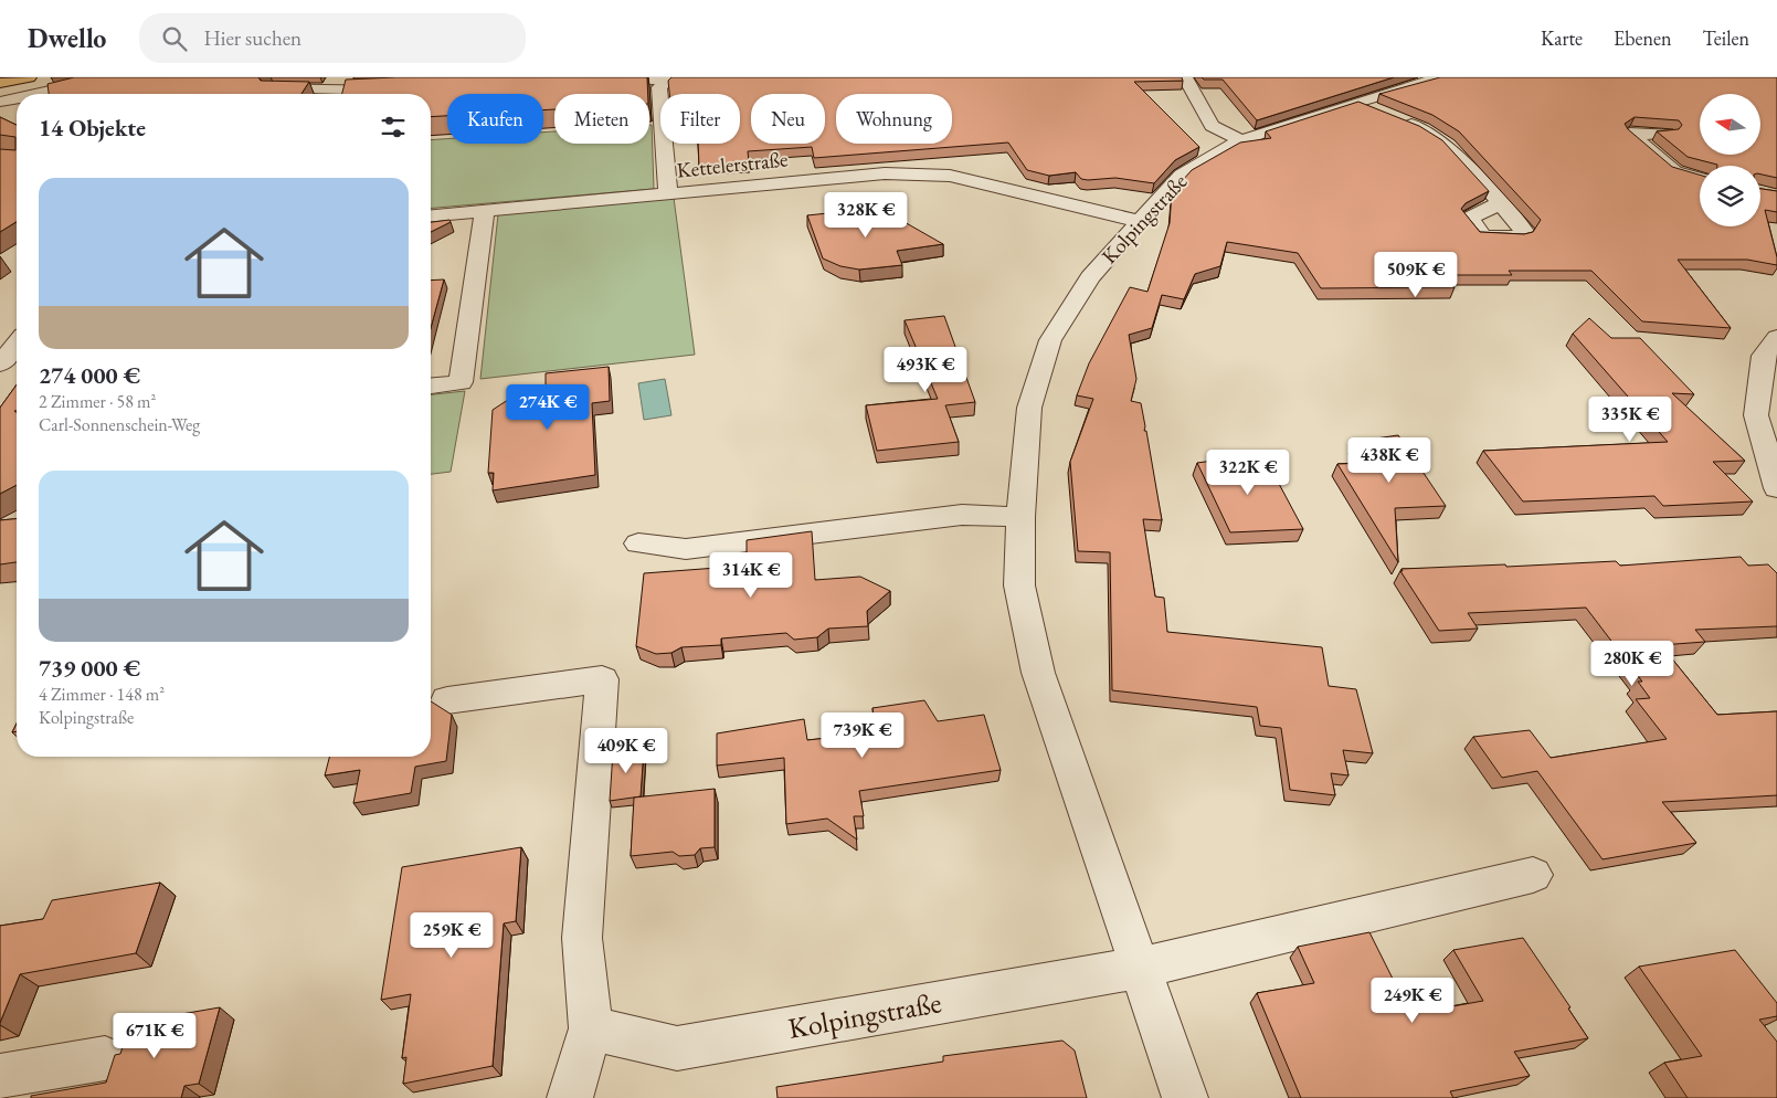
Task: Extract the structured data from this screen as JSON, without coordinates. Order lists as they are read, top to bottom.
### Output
{
  "streets": {
    "street": ["Kettelerstraße", "Kolpingstraße"]
  },
  "crossings": [
    ["Kettelerstraße", "Kolpingstraße"]
  ],
  "north": "left",
  "page": {
    "header": "Dwello",
    "search": "Hier suchen",
    "nav": ["Karte", "Ebenen", "Teilen"],
    "chip": [
      "Kaufen",
      "Mieten",
      "Filter",
      "Neu",
      "Wohnung"
    ],
    "heading": "14 Objekte",
    "list": [
      {
        "name": "274 000 €",
        "note": "2 Zimmer · 58 m² · Carl-Sonnenschein-Weg"
      },
      {
        "name": "739 000 €",
        "note": "4 Zimmer · 148 m² · Kolpingstraße"
      }
    ],
    "price": [
      "328K €",
      "509K €",
      "493K €",
      "274K €",
      "335K €",
      "438K €",
      "322K €",
      "314K €",
      "280K €",
      "739K €",
      "409K €",
      "259K €",
      "249K €",
      "671K €"
    ]
  }
}
